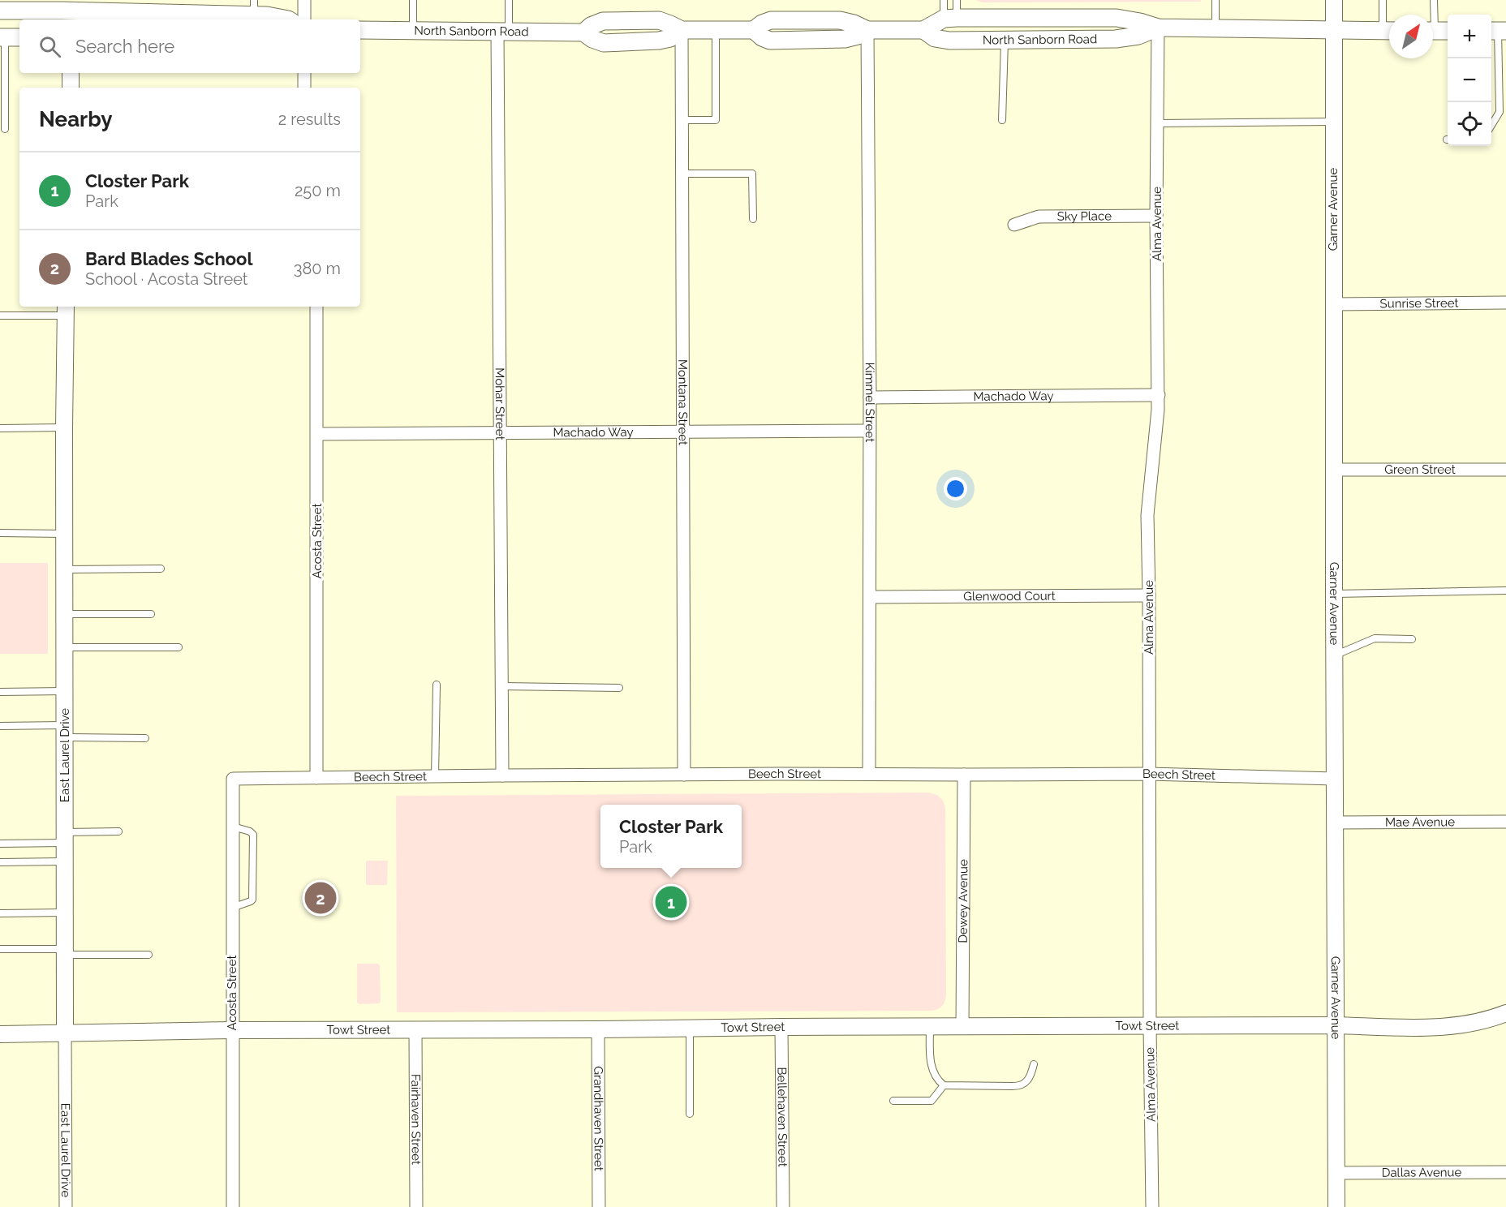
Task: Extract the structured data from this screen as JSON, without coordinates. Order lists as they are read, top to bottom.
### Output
{
  "streets": {
    "main road": ["North Sanborn Road"],
    "street": [
      "Garner Avenue",
      "Sky Place",
      "Alma Avenue",
      "Sunrise Street",
      "Machado Way",
      "Kimmel Street",
      "Montana Street",
      "Mohar Street",
      "Green Street",
      "Acosta Street",
      "Glenwood Court",
      "East Laurel Drive",
      "Beech Street",
      "Mae Avenue",
      "Dewey Avenue",
      "Towt Street",
      "Bellehaven Street",
      "Grandhaven Street",
      "Fairhaven Street",
      "Dallas Avenue"
    ]
  },
  "crossings": [
    ["North Sanborn Road", "Garner Avenue"],
    ["North Sanborn Road", "Alma Avenue"],
    ["North Sanborn Road", "Kimmel Street"],
    ["North Sanborn Road", "Montana Street"],
    ["North Sanborn Road", "Mohar Street"],
    ["Garner Avenue", "Sunrise Street"],
    ["Garner Avenue", "Green Street"],
    ["Garner Avenue", "Beech Street"],
    ["Garner Avenue", "Mae Avenue"],
    ["Garner Avenue", "Towt Street"],
    ["Garner Avenue", "Dallas Avenue"],
    ["Sky Place", "Alma Avenue"],
    ["Alma Avenue", "Machado Way"],
    ["Alma Avenue", "Glenwood Court"],
    ["Alma Avenue", "Beech Street"],
    ["Alma Avenue", "Towt Street"],
    ["Machado Way", "Kimmel Street"],
    ["Machado Way", "Montana Street"],
    ["Machado Way", "Mohar Street"],
    ["Machado Way", "Acosta Street"],
    ["Kimmel Street", "Glenwood Court"],
    ["Kimmel Street", "Beech Street"],
    ["Montana Street", "Beech Street"],
    ["Mohar Street", "Beech Street"],
    ["Acosta Street", "Beech Street"],
    ["Acosta Street", "Towt Street"],
    ["East Laurel Drive", "Towt Street"],
    ["Beech Street", "Dewey Avenue"],
    ["Dewey Avenue", "Towt Street"],
    ["Towt Street", "Bellehaven Street"],
    ["Towt Street", "Grandhaven Street"],
    ["Towt Street", "Fairhaven Street"]
  ],
  "north": "top right",
  "page": {
    "map_buttons": ["+", "−"],
    "search": "Search here",
    "heading": ["Nearby", "2 results"],
    "list": [
      {
        "mark": "1",
        "name": "Closter Park",
        "note": "Park",
        "value": "250 m"
      },
      {
        "mark": "2",
        "name": "Bard Blades School",
        "note": "School · Acosta Street",
        "value": "380 m"
      }
    ],
    "popup": ["Closter Park", "Park"],
    "pins": ["2", "1"]
  }
}
